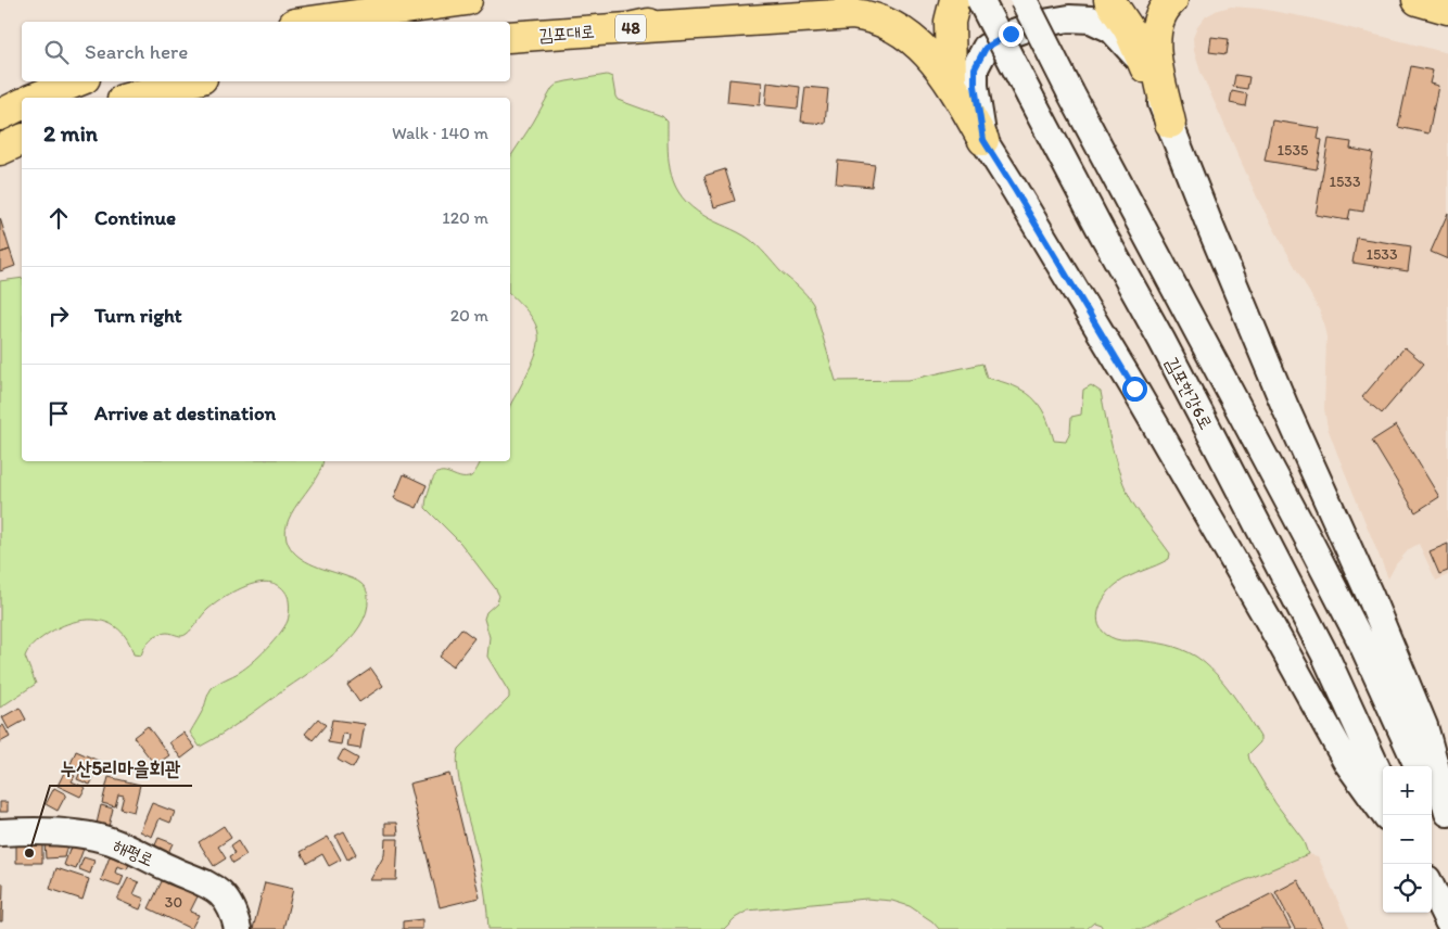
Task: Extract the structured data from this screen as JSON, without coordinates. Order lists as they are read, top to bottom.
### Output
{
  "streets": {
    "main road": ["48", "김포대로"],
    "street": ["김포한강6로", "해평로"]
  },
  "places": ["누산5리마을회관"],
  "house_numbers": [
    "1535",
    "1533",
    "1533",
    "30"
  ],
  "page": {
    "search": "Search here",
    "heading": ["2 min", "Walk · 140 m"],
    "list": [
      ["Continue", "120 m"],
      ["Turn right", "20 m"],
      "Arrive at destination"
    ],
    "map_buttons": ["+", "−"]
  }
}
